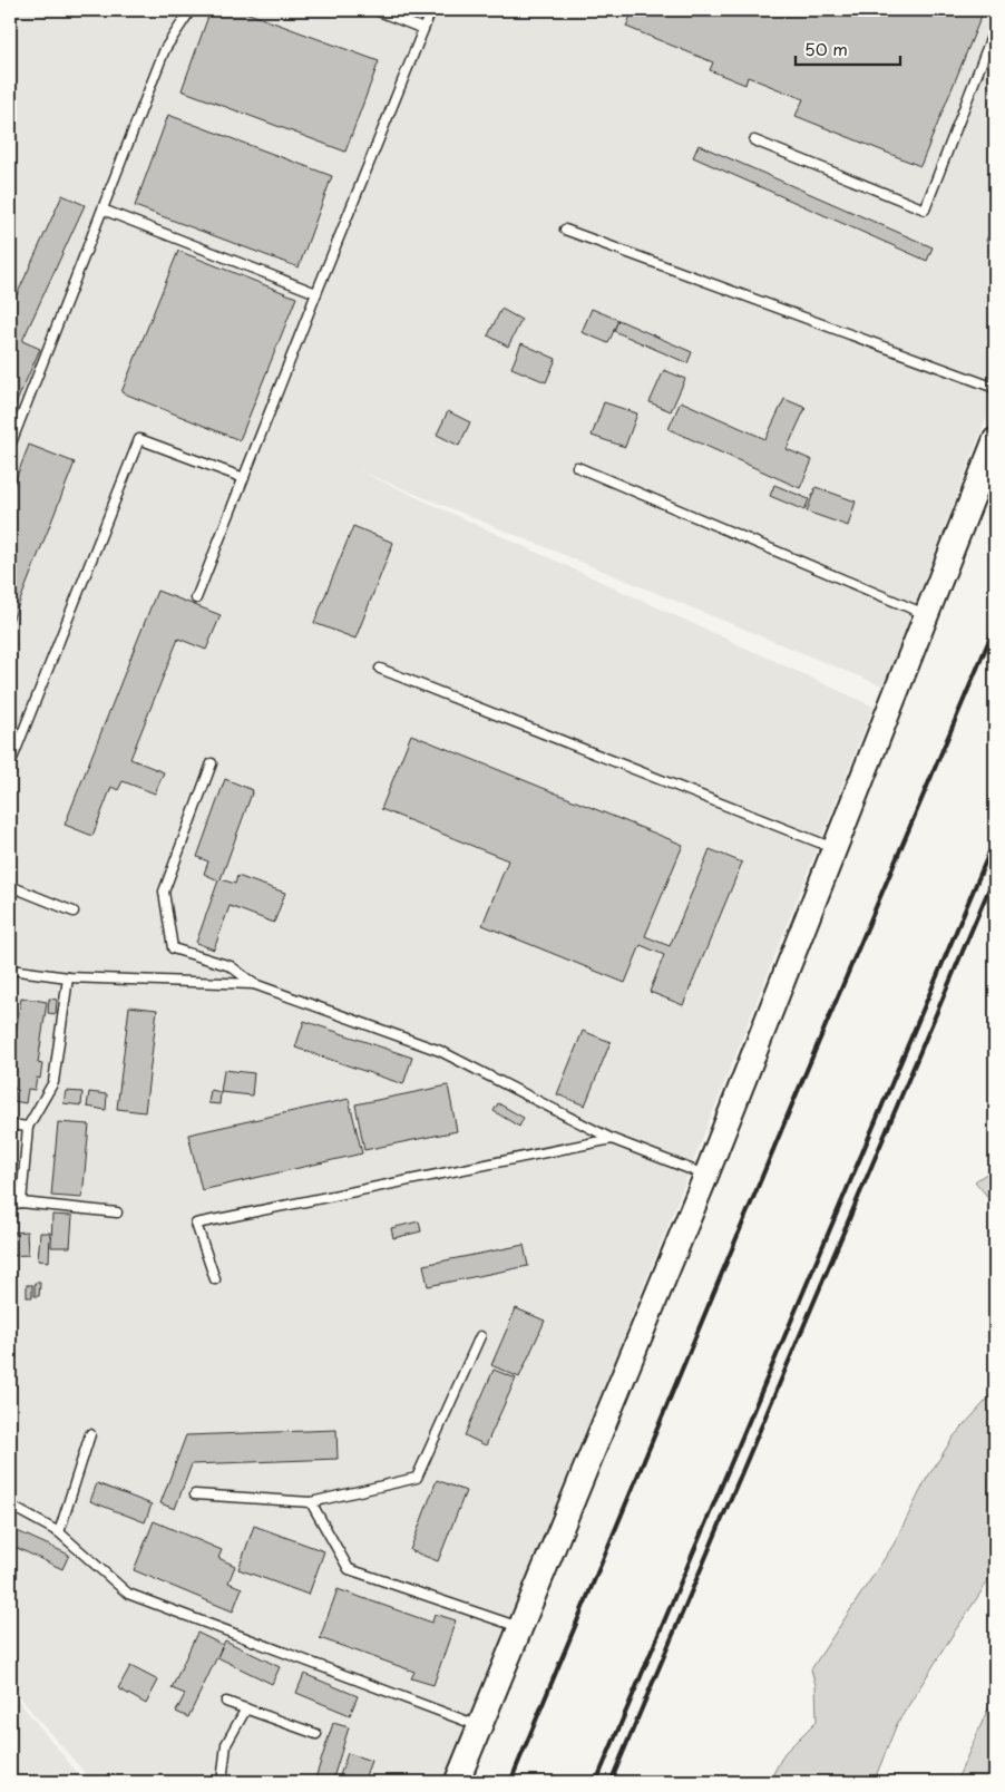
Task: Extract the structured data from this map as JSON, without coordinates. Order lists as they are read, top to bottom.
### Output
{
  "scale_bar": "50 m"
}
